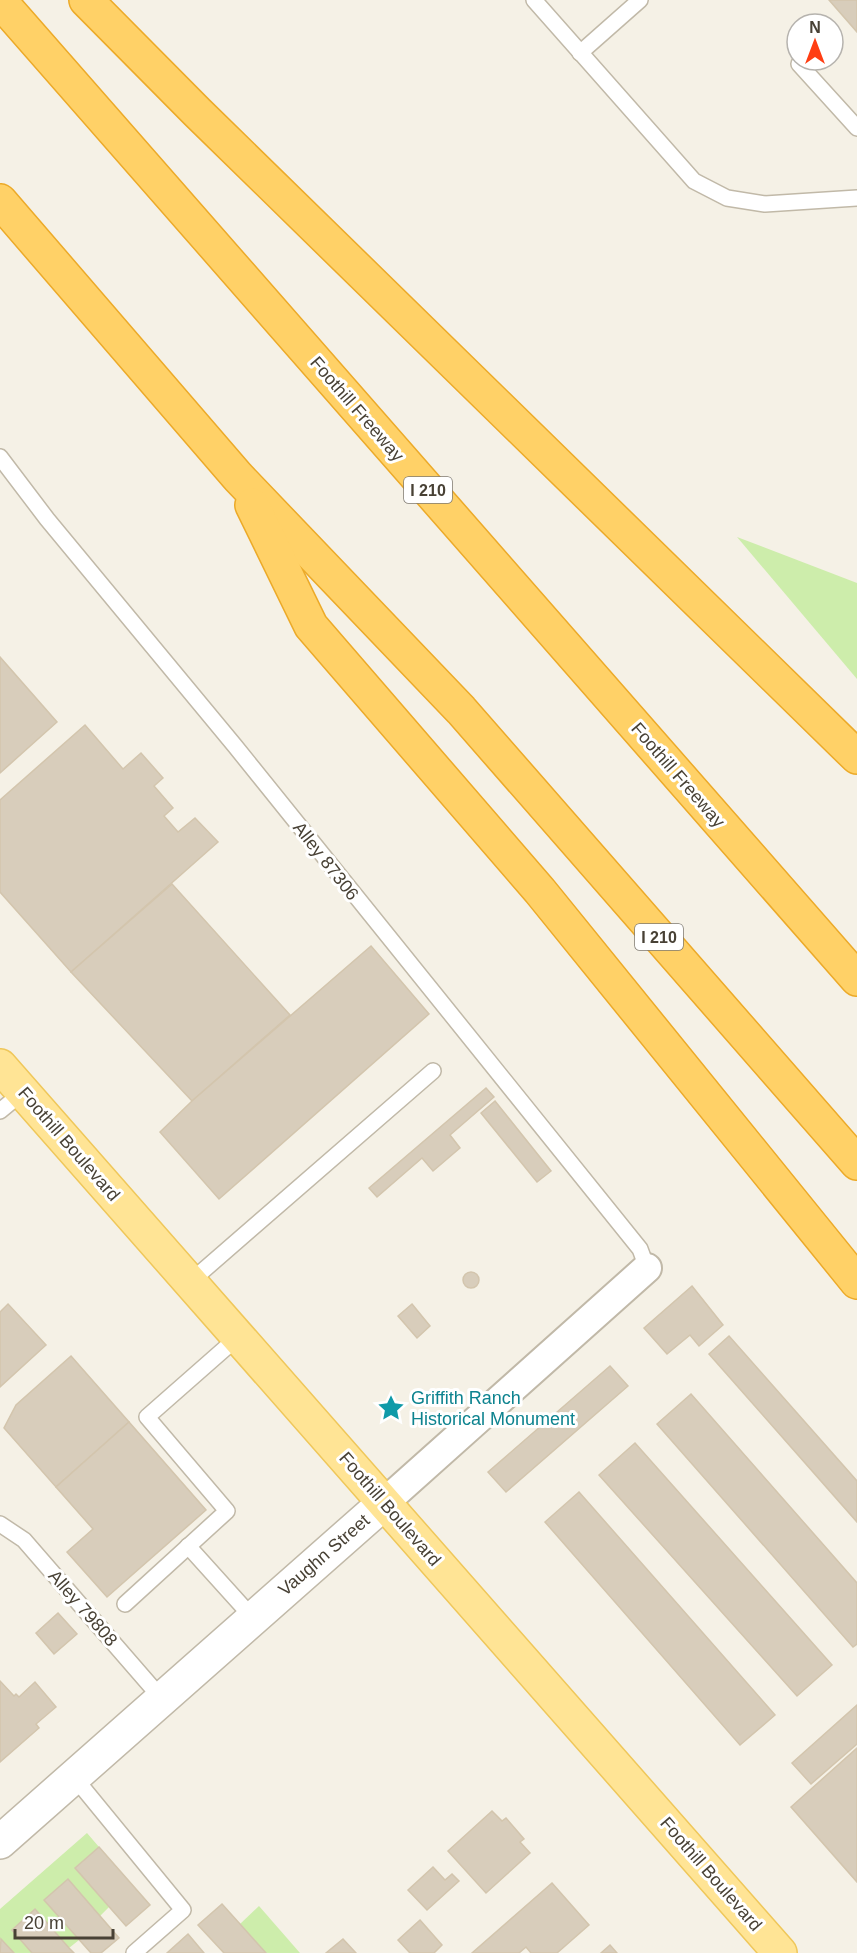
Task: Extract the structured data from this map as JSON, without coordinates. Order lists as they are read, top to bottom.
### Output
{
  "streets": {
    "highway": ["Foothill Freeway", "I 210"],
    "main road": ["Foothill Boulevard"],
    "street": ["Vaughn Street"],
    "lane": ["Alley 87306", "Alley 79808"]
  },
  "crossings": [
    ["Alley 87306", "Vaughn Street"],
    ["Foothill Boulevard", "Vaughn Street"],
    ["Vaughn Street", "Alley 79808"]
  ],
  "places": {
    "place": ["Griffith Ranch Historical Monument"]
  },
  "scale_bar": "20 m",
  "north": "top"
}
